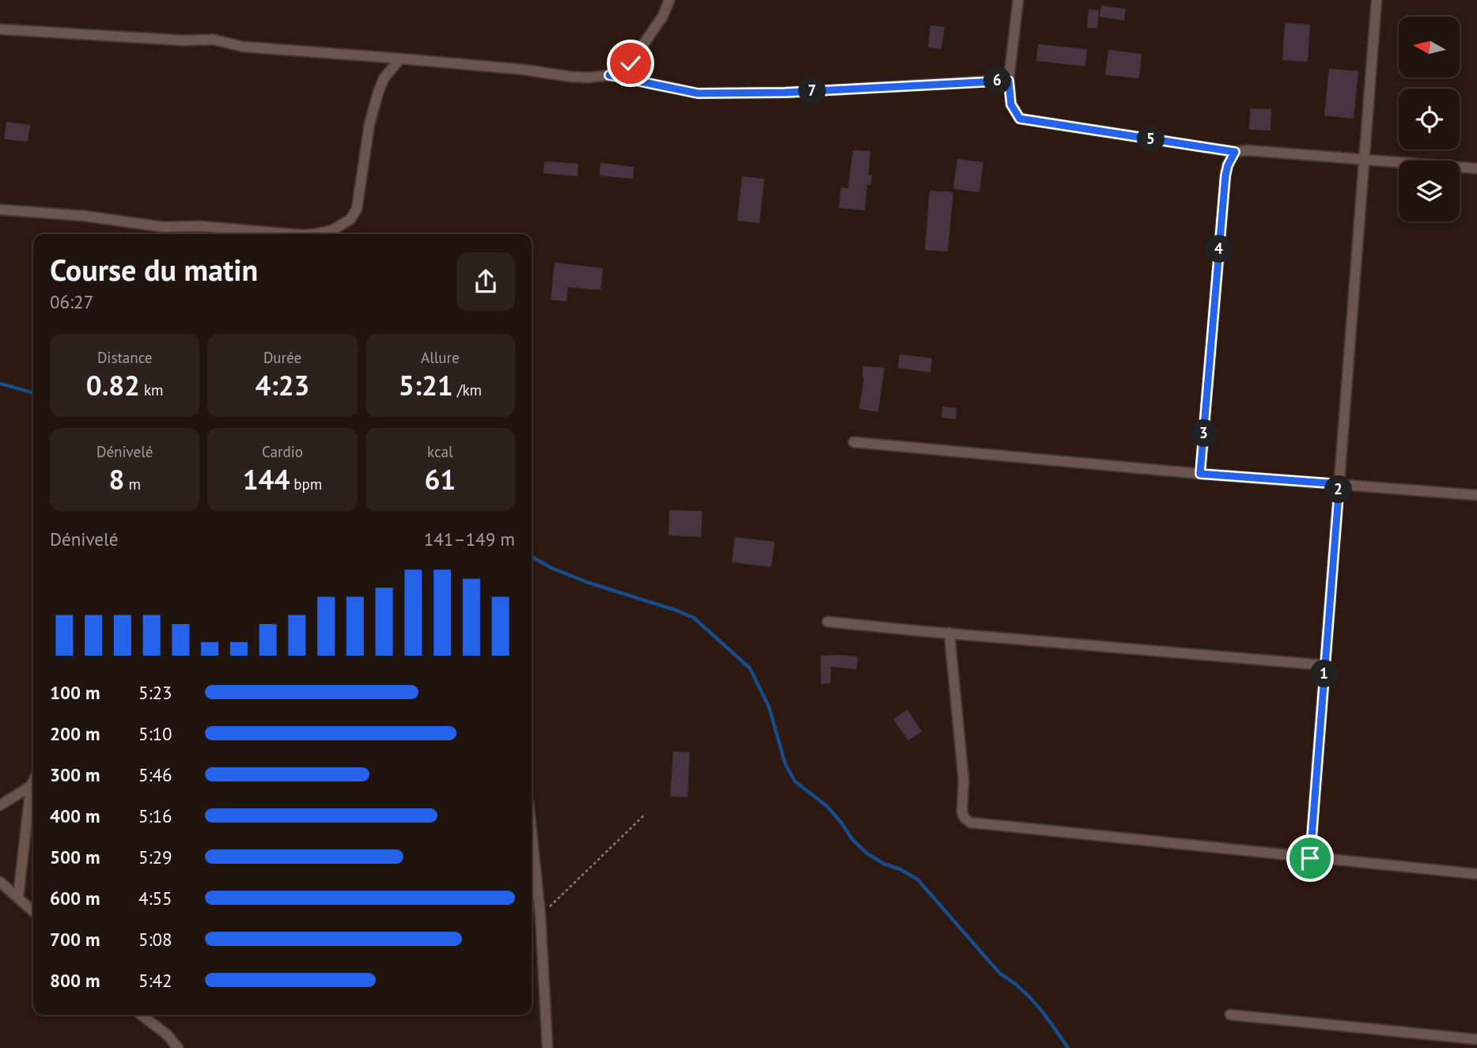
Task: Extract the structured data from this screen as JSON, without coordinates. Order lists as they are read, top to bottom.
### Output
{
  "north": "left",
  "page": {
    "pins": [
      "6",
      "7",
      "5",
      "4",
      "3",
      "2",
      "1"
    ],
    "heading": ["Course du matin", "06:27"],
    "stats": [
      ["Distance", "0.82 km"],
      ["Durée", "4:23"],
      ["Allure", "5:21 /km"],
      ["Dénivelé", "8 m"],
      ["Cardio", "144 bpm"],
      ["kcal", "61"]
    ],
    "chart": ["Dénivelé", "141–149 m"],
    "list": [
      {
        "name": "100 m",
        "note": "5:23"
      },
      {
        "name": "200 m",
        "note": "5:10"
      },
      {
        "name": "300 m",
        "note": "5:46"
      },
      {
        "name": "400 m",
        "note": "5:16"
      },
      {
        "name": "500 m",
        "note": "5:29"
      },
      {
        "name": "600 m",
        "note": "4:55"
      },
      {
        "name": "700 m",
        "note": "5:08"
      },
      {
        "name": "800 m",
        "note": "5:42"
      }
    ]
  }
}
